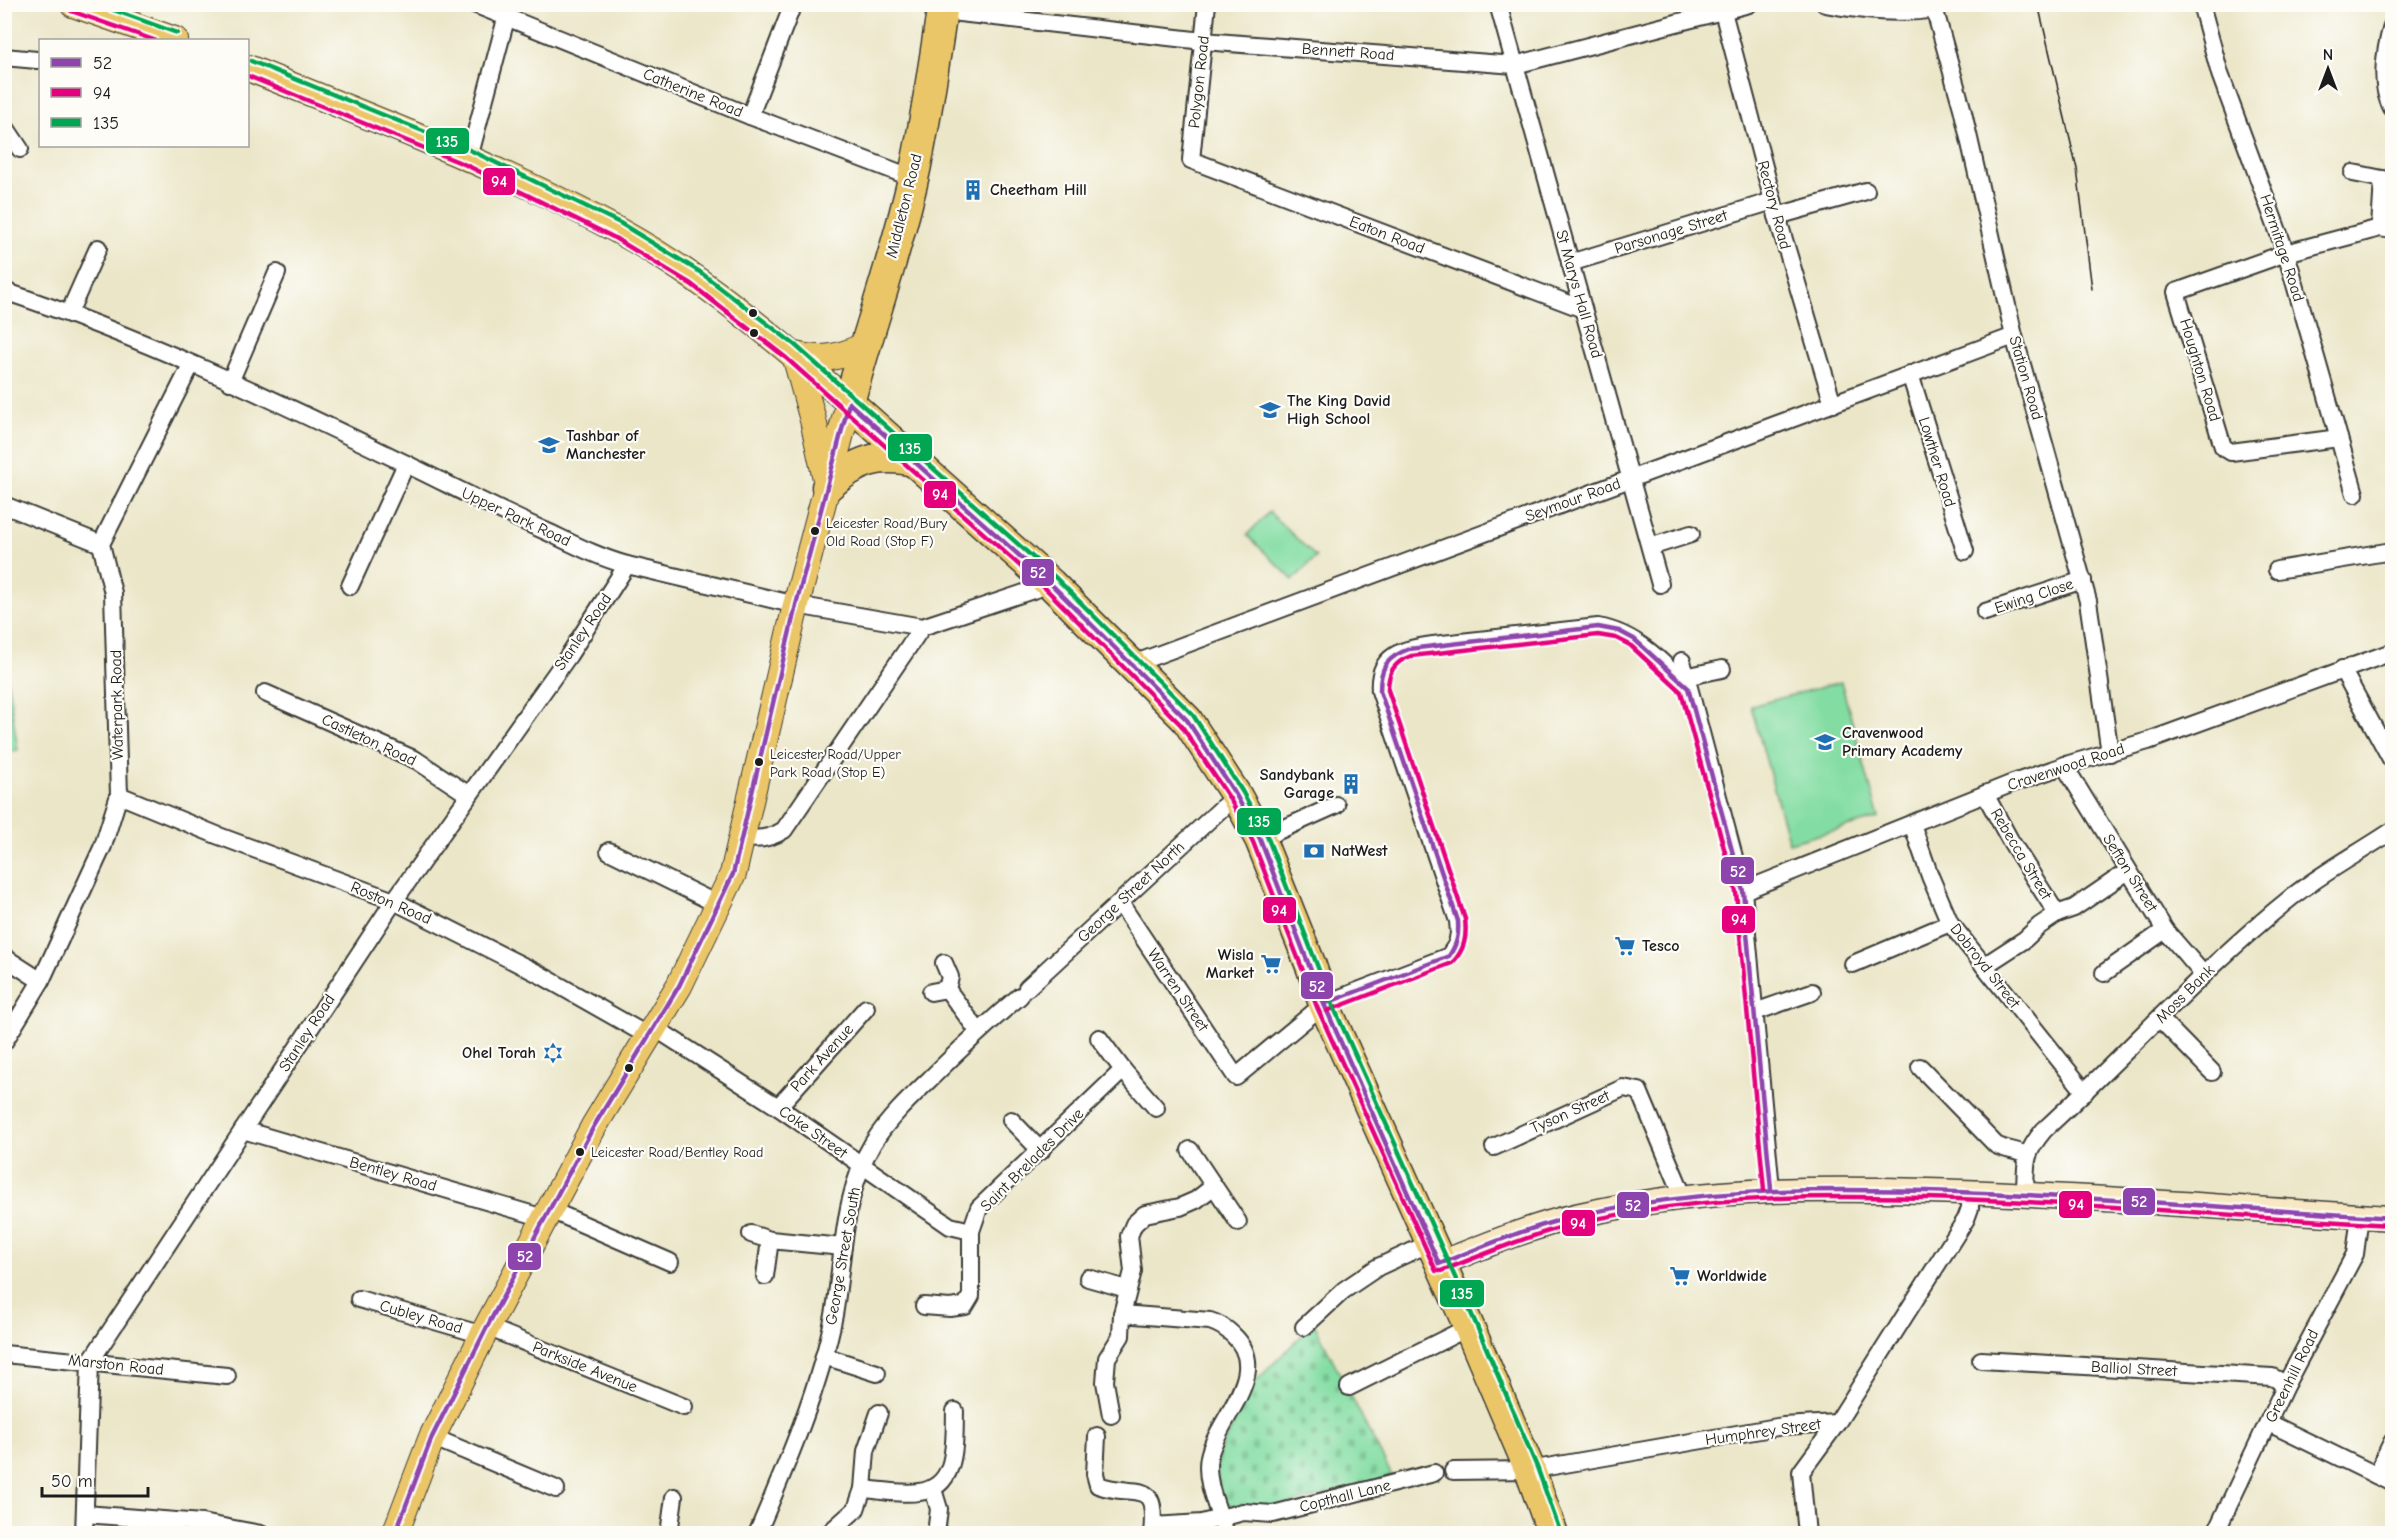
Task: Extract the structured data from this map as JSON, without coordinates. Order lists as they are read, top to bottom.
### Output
{
  "streets": {
    "highway": ["Middleton Road"],
    "street": [
      "Bennett Road",
      "Polygon Road",
      "Catherine Road",
      "Rectory Road",
      "Parsonage Street",
      "Eaton Road",
      "Hermitage Road",
      "St Marys Hall Road",
      "Houghton Road",
      "Station Road",
      "Lowther Road",
      "Seymour Road",
      "Upper Park Road",
      "Ewing Close",
      "Stanley Road",
      "Waterpark Road",
      "Castleton Road",
      "Cravenwood Road",
      "Rebecca Street",
      "Sefton Street",
      "George Street North",
      "Roston Road",
      "Dobroyd Street",
      "Warren Street",
      "Moss Bank",
      "Park Avenue",
      "Tyson Street",
      "Coke Street",
      "Saint Brelades Drive",
      "Bentley Road",
      "George Street South",
      "Cubley Road",
      "Marston Road",
      "Parkside Avenue",
      "Balliol Street",
      "Greenhill Road",
      "Humphrey Street",
      "Copthall Lane"
    ]
  },
  "crossings": [
    ["Bennett Road", "Polygon Road"],
    ["Bennett Road", "Rectory Road"],
    ["Bennett Road", "Middleton Road"],
    ["Bennett Road", "St Marys Hall Road"],
    ["Polygon Road", "Eaton Road"],
    ["Catherine Road", "Middleton Road"],
    ["Rectory Road", "Parsonage Street"],
    ["Rectory Road", "Seymour Road"],
    ["Parsonage Street", "St Marys Hall Road"],
    ["Eaton Road", "St Marys Hall Road"],
    ["Hermitage Road", "Houghton Road"],
    ["St Marys Hall Road", "Seymour Road"],
    ["Station Road", "Seymour Road"],
    ["Station Road", "Ewing Close"],
    ["Station Road", "Cravenwood Road"],
    ["Lowther Road", "Seymour Road"],
    ["Upper Park Road", "Stanley Road"],
    ["Stanley Road", "Castleton Road"],
    ["Stanley Road", "Roston Road"],
    ["Stanley Road", "Bentley Road"],
    ["Stanley Road", "Marston Road"],
    ["Waterpark Road", "Roston Road"],
    ["Cravenwood Road", "Rebecca Street"],
    ["Cravenwood Road", "Sefton Street"],
    ["Cravenwood Road", "Dobroyd Street"],
    ["Sefton Street", "Moss Bank"],
    ["George Street North", "Warren Street"],
    ["George Street North", "George Street South"],
    ["Roston Road", "Coke Street"],
    ["Dobroyd Street", "Moss Bank"],
    ["Park Avenue", "Coke Street"],
    ["Coke Street", "Saint Brelades Drive"],
    ["Coke Street", "George Street South"],
    ["Cubley Road", "Parkside Avenue"],
    ["Balliol Street", "Greenhill Road"]
  ],
  "places": {
    "building": ["Cheetham Hill", "Sandybank Garage"],
    "school or university": ["The King David High School", "Tashbar of Manchester", "Cravenwood Primary Academy"],
    "other": ["Leicester Road/Bury Old Road (Stop F)", "Leicester Road/Upper Park Road (Stop E)", "Leicester Road/Bentley Road"],
    "bank": ["NatWest"],
    "supermarket": ["Tesco", "Wisla Market", "Worldwide"],
    "synagogue": ["Ohel Torah"]
  },
  "lines": ["transit line 135", "transit line 94", "transit line 52"],
  "legend": ["52", "94", "135"],
  "scale_bar": "50 m",
  "north": "top"
}
